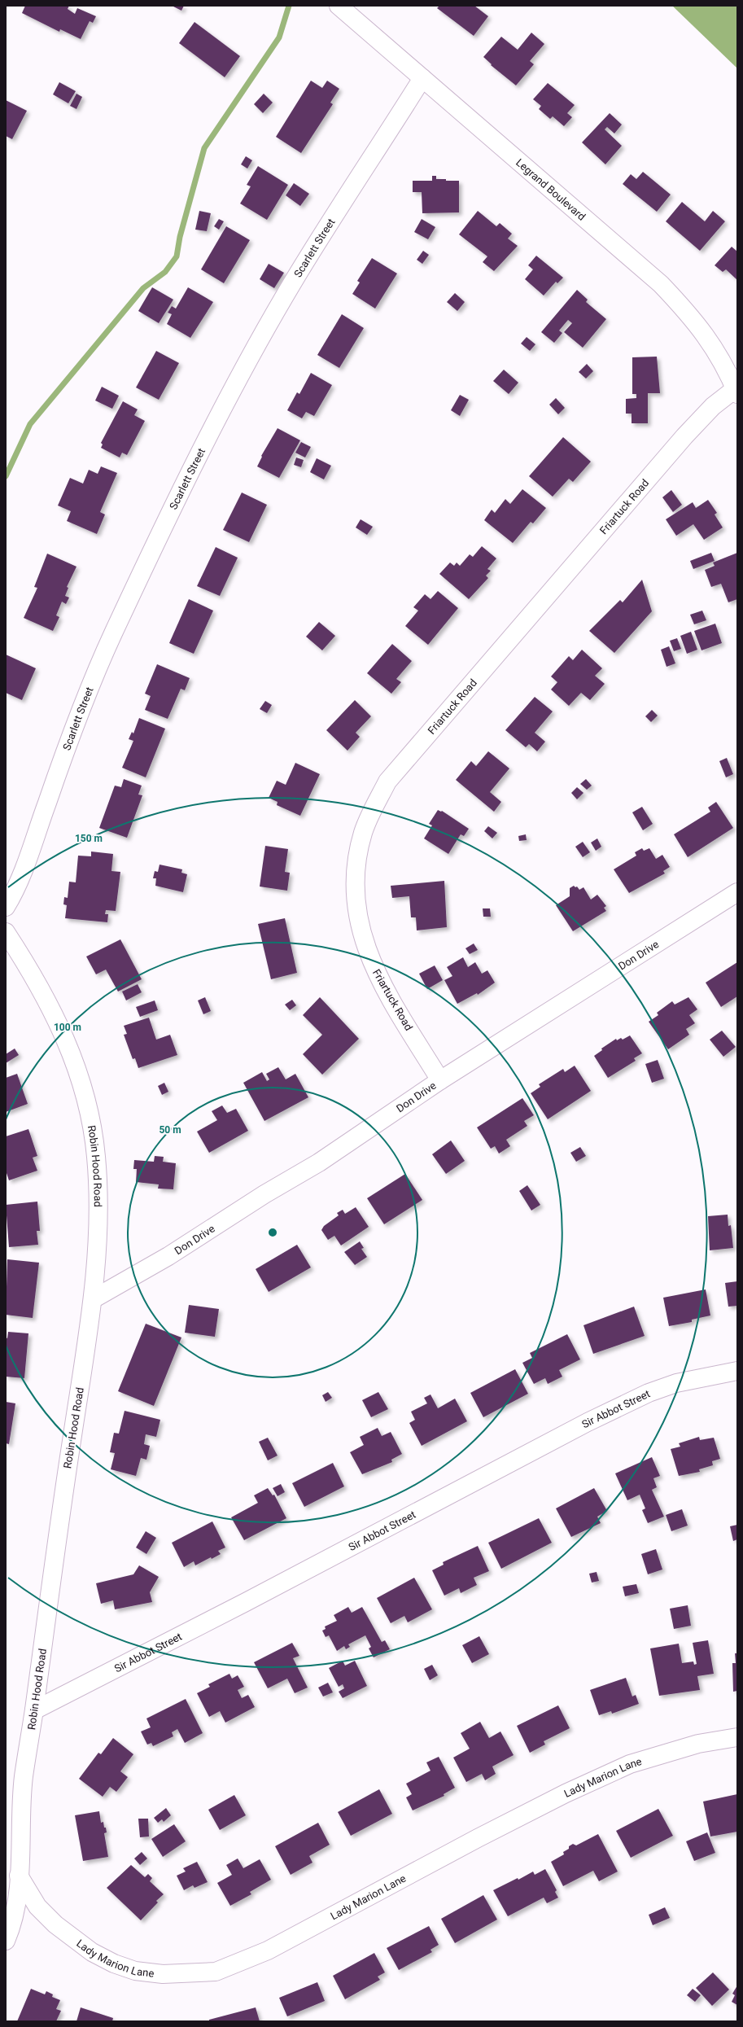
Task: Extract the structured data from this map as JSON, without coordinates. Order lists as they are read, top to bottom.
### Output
{
  "streets": {
    "street": [
      "Legrand Boulevard",
      "Scarlett Street",
      "Friartuck Road",
      "Don Drive",
      "Robin Hood Road",
      "Sir Abbot Street",
      "Lady Marion Lane"
    ]
  },
  "crossings": [
    ["Legrand Boulevard", "Scarlett Street"],
    ["Legrand Boulevard", "Friartuck Road"],
    ["Friartuck Road", "Don Drive"],
    ["Don Drive", "Robin Hood Road"],
    ["Robin Hood Road", "Sir Abbot Street"],
    ["Robin Hood Road", "Lady Marion Lane"]
  ],
  "rings": ["150 m", "100 m", "50 m"]
}
